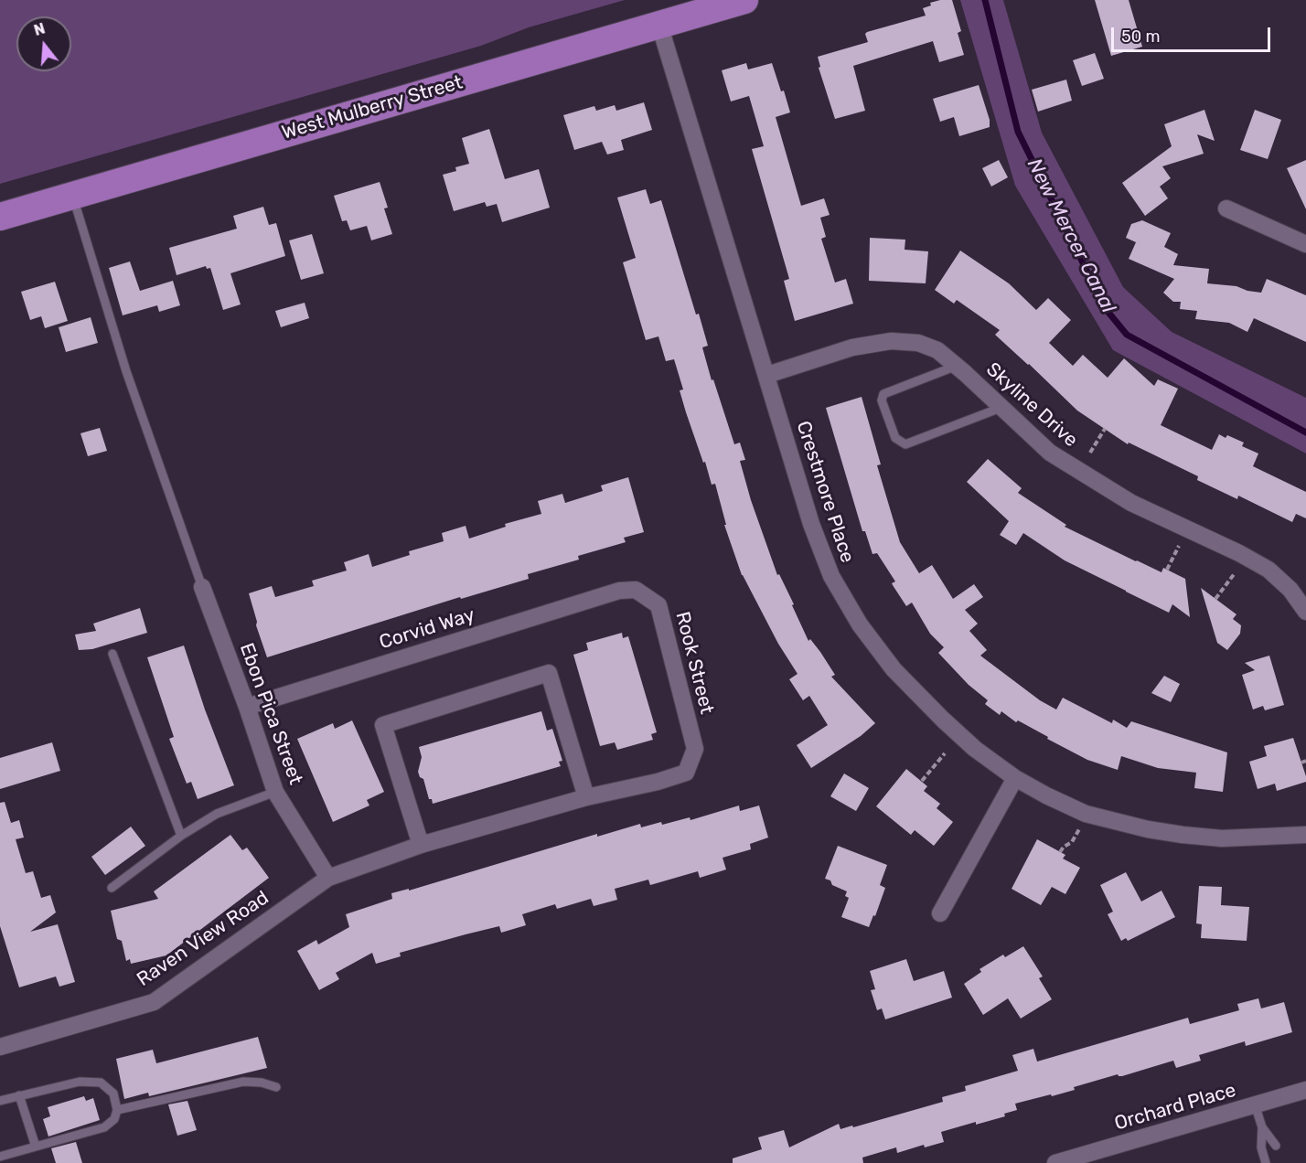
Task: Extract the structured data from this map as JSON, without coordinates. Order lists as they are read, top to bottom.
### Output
{
  "streets": {
    "main road": ["West Mulberry Street"],
    "street": [
      "Skyline Drive",
      "Crestmore Place",
      "Corvid Way",
      "Rook Street",
      "Ebon Pica Street",
      "Raven View Road",
      "Orchard Place"
    ]
  },
  "crossings": [
    ["West Mulberry Street", "Crestmore Place"],
    ["Skyline Drive", "Crestmore Place"],
    ["Corvid Way", "Rook Street"],
    ["Corvid Way", "Ebon Pica Street"],
    ["Rook Street", "Raven View Road"],
    ["Ebon Pica Street", "Raven View Road"]
  ],
  "water": ["New Mercer Canal"],
  "scale_bar": "50 m",
  "north": "top"
}
